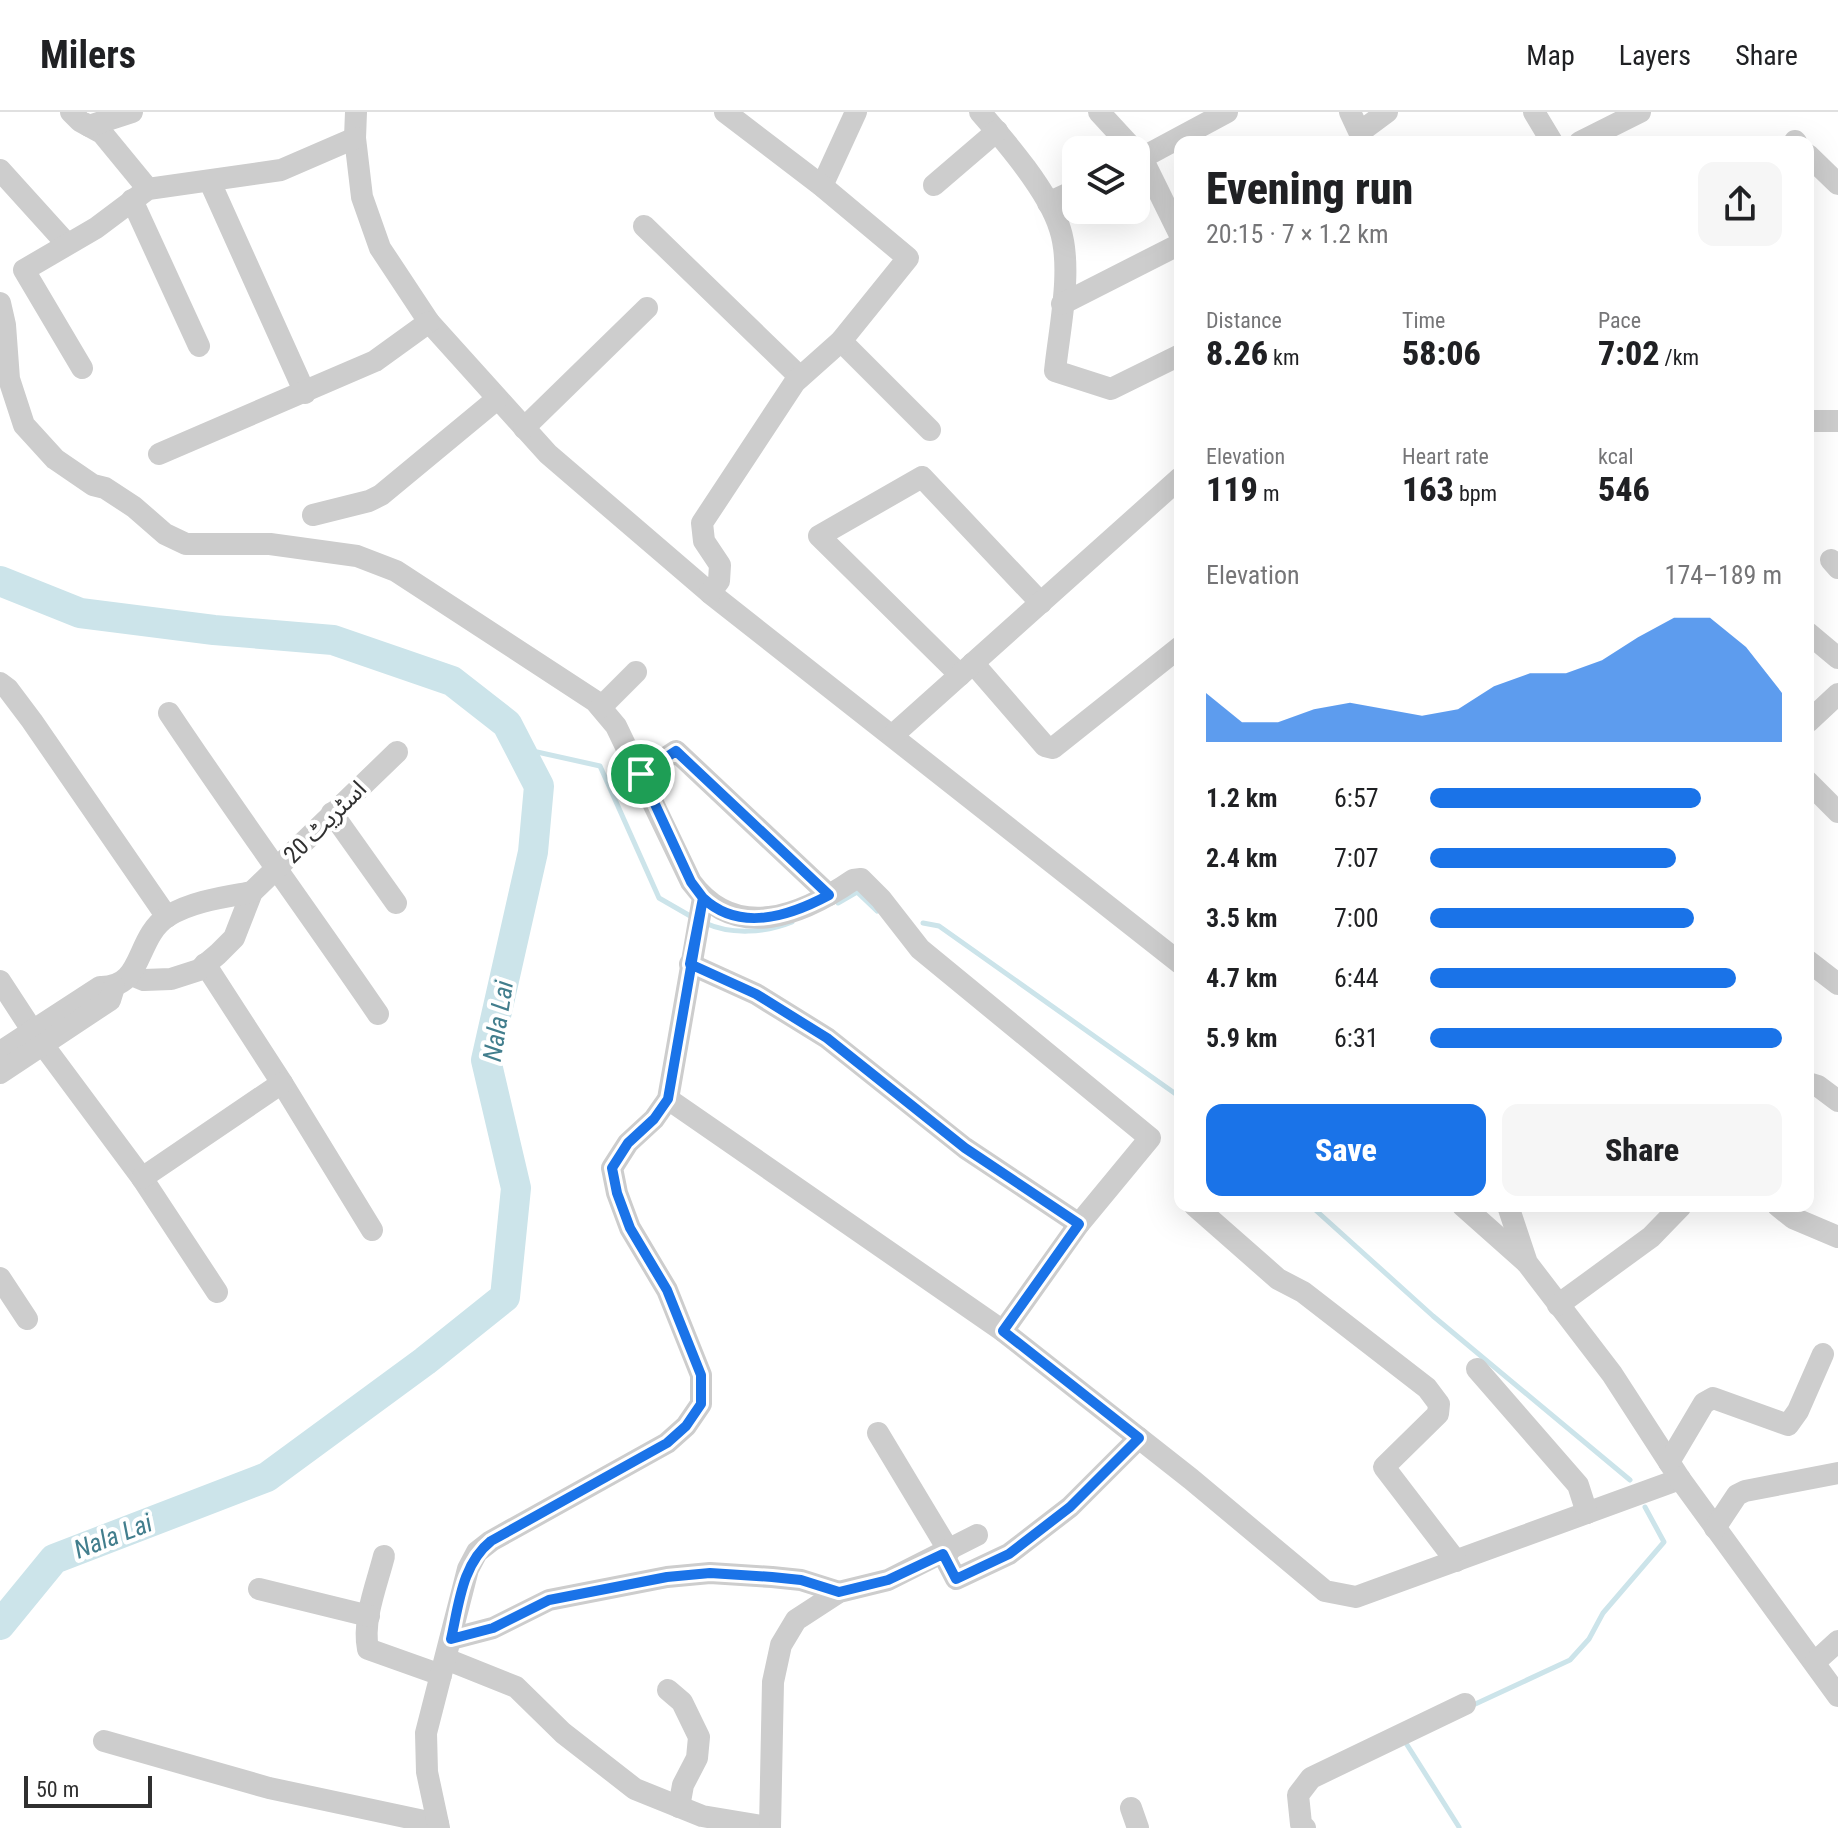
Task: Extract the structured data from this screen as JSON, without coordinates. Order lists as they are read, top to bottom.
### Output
{
  "streets": {
    "street": ["اسٹریٹ 20"]
  },
  "water": ["Nala Lai"],
  "scale_bar": "50 m",
  "page": {
    "header": "Milers",
    "nav": ["Map", "Layers", "Share"],
    "heading": ["Evening run", "20:15 · 7 × 1.2 km"],
    "stats": [
      ["Distance", "8.26 km"],
      ["Time", "58:06"],
      ["Pace", "7:02 /km"],
      ["Elevation", "119 m"],
      ["Heart rate", "163 bpm"],
      ["kcal", "546"]
    ],
    "chart": ["Elevation", "174–189 m"],
    "list": [
      {
        "name": "1.2 km",
        "note": "6:57"
      },
      {
        "name": "2.4 km",
        "note": "7:07"
      },
      {
        "name": "3.5 km",
        "note": "7:00"
      },
      {
        "name": "4.7 km",
        "note": "6:44"
      },
      {
        "name": "5.9 km",
        "note": "6:31"
      }
    ],
    "buttons": ["Save", "Share"],
    "scale": "50 m"
  }
}
